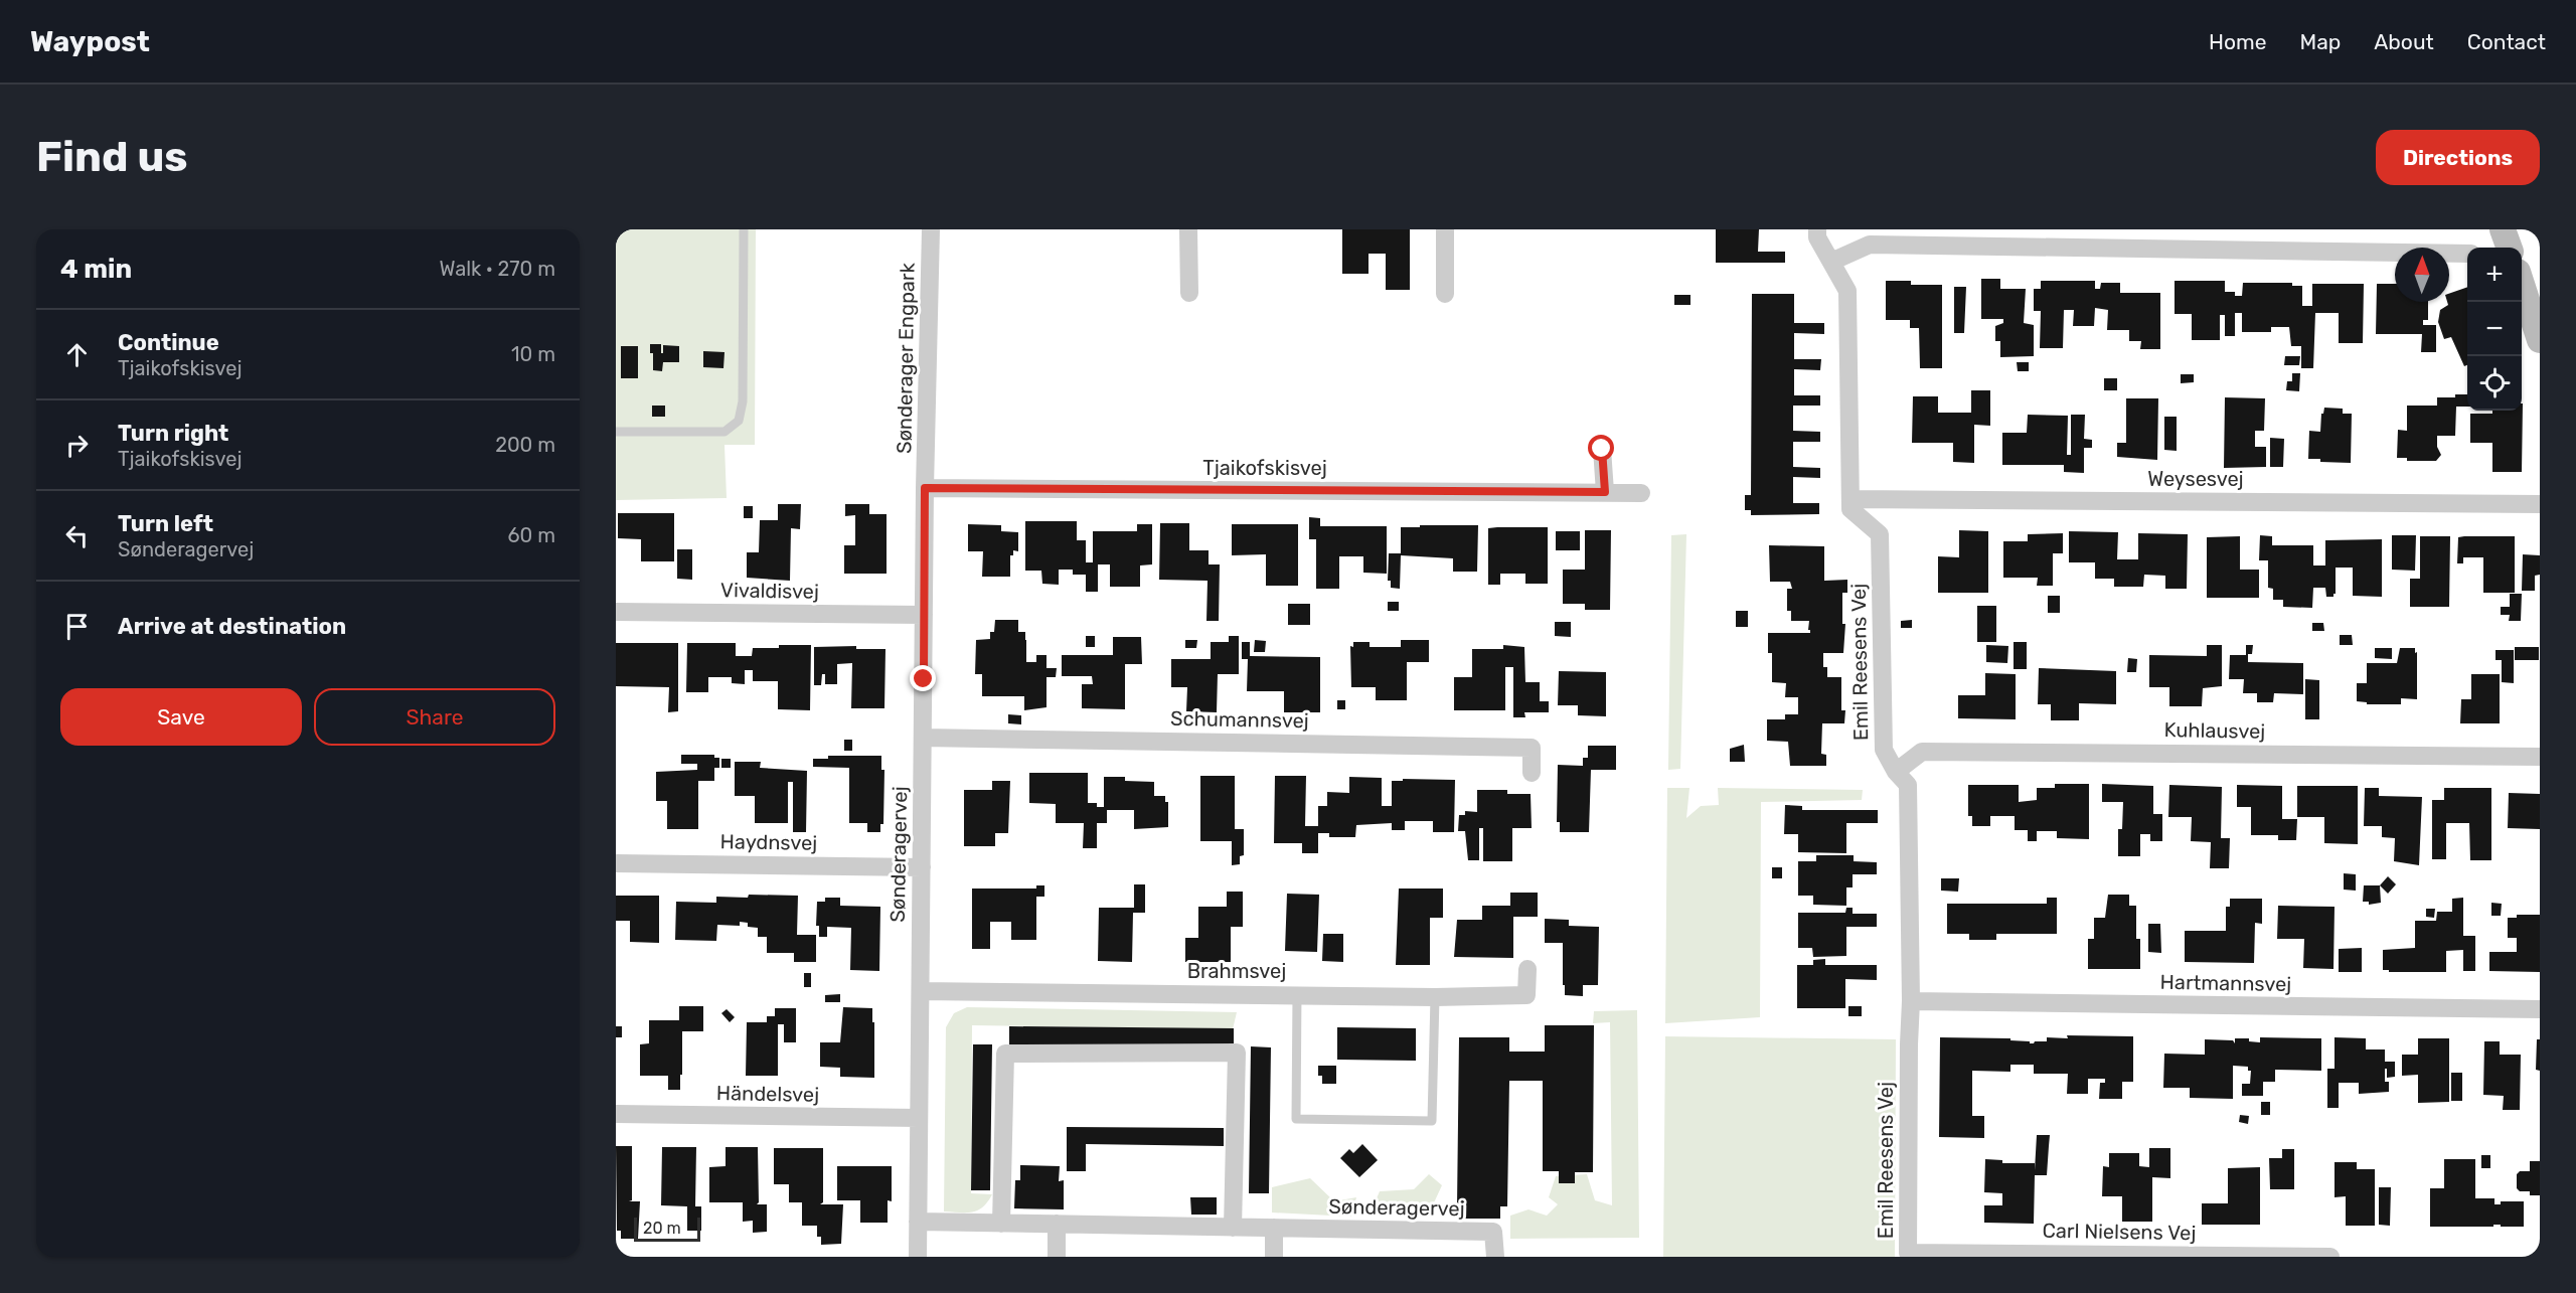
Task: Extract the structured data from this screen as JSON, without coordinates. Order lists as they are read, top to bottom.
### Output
{
  "streets": {
    "street": [
      "Sønderager Engpark",
      "Tjaikofskisvej",
      "Weysesvej",
      "Vivaldisvej",
      "Emil Reesens Vej",
      "Schumannsvej",
      "Kuhlausvej",
      "Haydnsvej",
      "Sønderagervej",
      "Brahmsvej",
      "Hartmannsvej",
      "Händelsvej",
      "Carl Nielsens Vej"
    ]
  },
  "crossings": [
    ["Sønderager Engpark", "Tjaikofskisvej"],
    ["Sønderager Engpark", "Sønderagervej"],
    ["Tjaikofskisvej", "Sønderagervej"],
    ["Weysesvej", "Emil Reesens Vej"],
    ["Vivaldisvej", "Sønderagervej"],
    ["Emil Reesens Vej", "Kuhlausvej"],
    ["Emil Reesens Vej", "Hartmannsvej"],
    ["Emil Reesens Vej", "Carl Nielsens Vej"],
    ["Schumannsvej", "Sønderagervej"],
    ["Haydnsvej", "Sønderagervej"],
    ["Sønderagervej", "Brahmsvej"],
    ["Sønderagervej", "Händelsvej"]
  ],
  "scale_bar": "20 m",
  "north": "top",
  "page": {
    "header": "Waypost",
    "nav": [
      "Home",
      "Map",
      "About",
      "Contact"
    ],
    "buttons": [
      "Directions",
      ["Save", "Share"]
    ],
    "title": "Find us",
    "heading": ["4 min", "Walk · 270 m"],
    "map_buttons": ["+", "−"],
    "list": [
      ["Continue", "Tjaikofskisvej", "10 m"],
      ["Turn right", "Tjaikofskisvej", "200 m"],
      ["Turn left", "Sønderagervej", "60 m"],
      "Arrive at destination"
    ],
    "scale": "20 m"
  }
}
